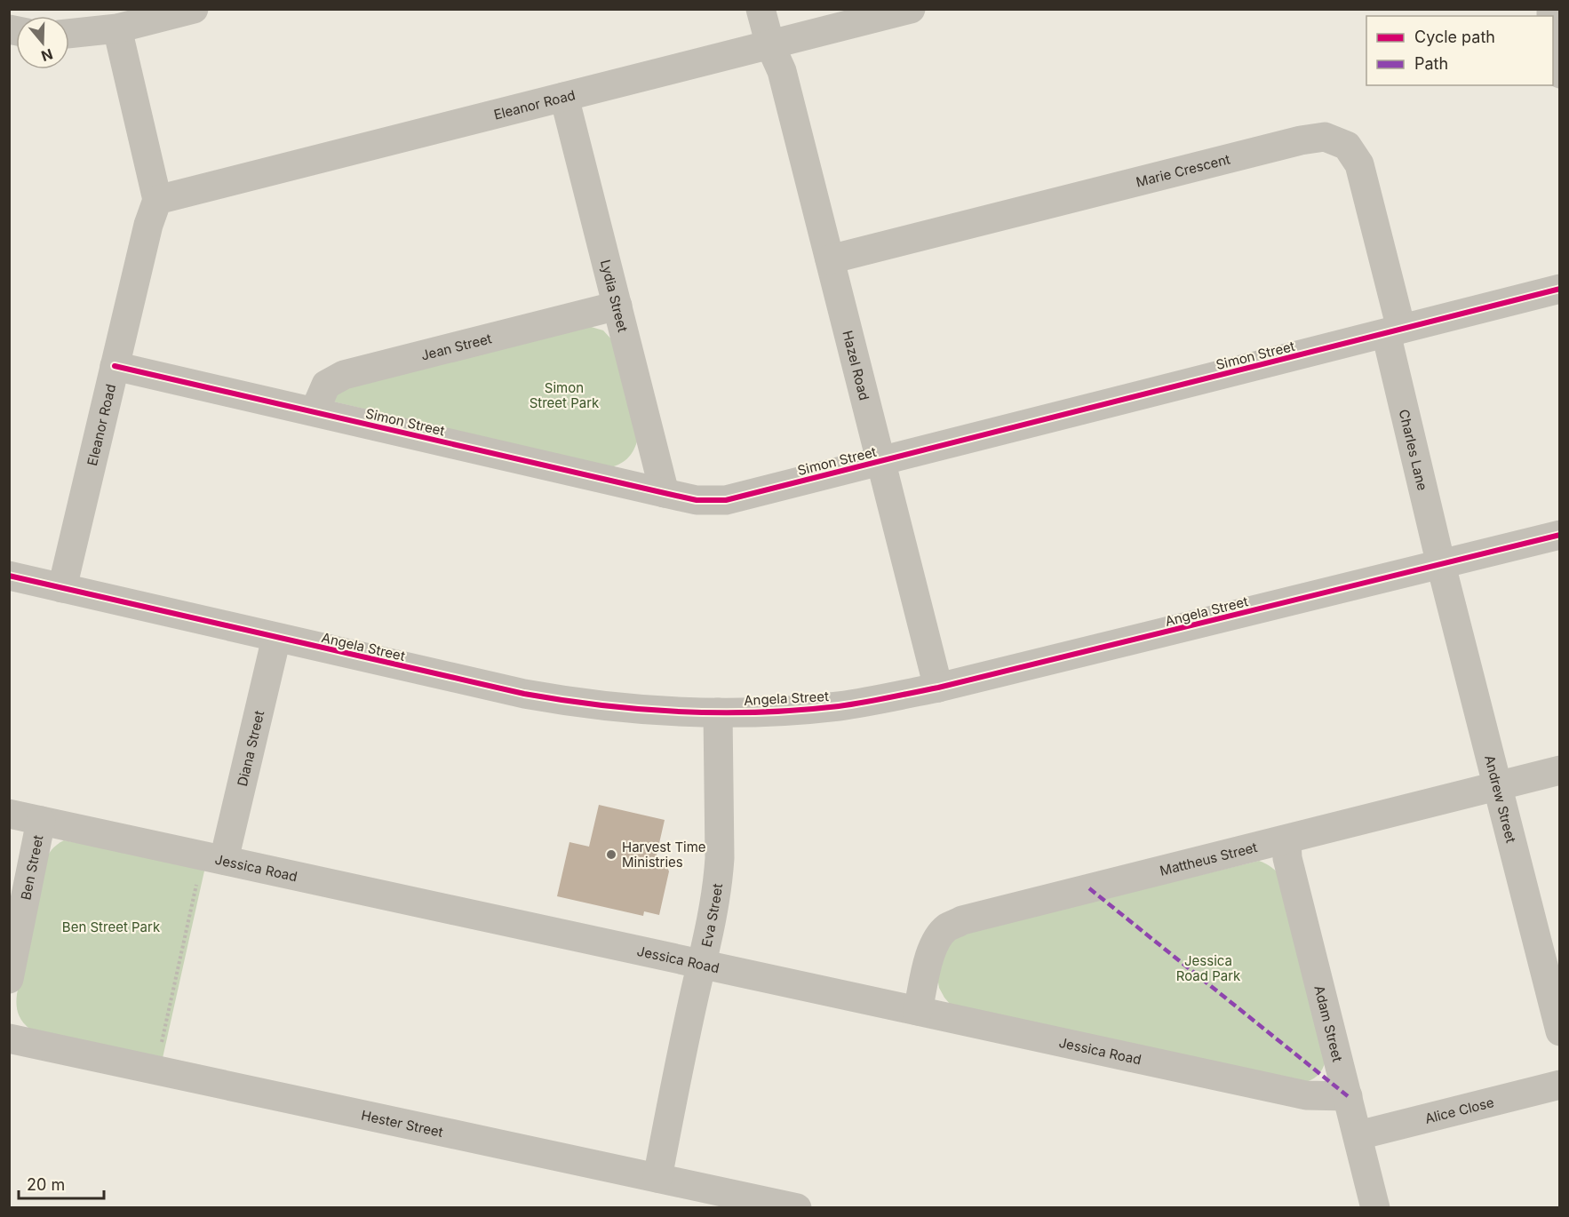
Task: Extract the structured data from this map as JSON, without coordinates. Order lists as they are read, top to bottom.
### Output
{
  "streets": {
    "street": [
      "Eleanor Road",
      "Marie Crescent",
      "Lydia Street",
      "Jean Street",
      "Simon Street",
      "Hazel Road",
      "Charles Lane",
      "Angela Street",
      "Diana Street",
      "Andrew Street",
      "Mattheus Street",
      "Jessica Road",
      "Ben Street",
      "Eva Street",
      "Adam Street",
      "Alice Close",
      "Hester Street"
    ]
  },
  "crossings": [
    ["Eleanor Road", "Lydia Street"],
    ["Eleanor Road", "Simon Street"],
    ["Eleanor Road", "Hazel Road"],
    ["Eleanor Road", "Angela Street"],
    ["Marie Crescent", "Simon Street"],
    ["Marie Crescent", "Hazel Road"],
    ["Marie Crescent", "Charles Lane"],
    ["Lydia Street", "Jean Street"],
    ["Lydia Street", "Simon Street"],
    ["Jean Street", "Simon Street"],
    ["Simon Street", "Hazel Road"],
    ["Simon Street", "Charles Lane"],
    ["Hazel Road", "Angela Street"],
    ["Charles Lane", "Angela Street"],
    ["Charles Lane", "Andrew Street"],
    ["Angela Street", "Diana Street"],
    ["Angela Street", "Andrew Street"],
    ["Angela Street", "Eva Street"],
    ["Diana Street", "Jessica Road"],
    ["Andrew Street", "Mattheus Street"],
    ["Mattheus Street", "Jessica Road"],
    ["Mattheus Street", "Adam Street"],
    ["Jessica Road", "Ben Street"],
    ["Jessica Road", "Eva Street"],
    ["Jessica Road", "Adam Street"],
    ["Eva Street", "Hester Street"],
    ["Adam Street", "Alice Close"]
  ],
  "parks": ["Simon Street Park", "Ben Street Park", "Jessica Road Park"],
  "places": ["Harvest Time Ministries"],
  "legend": ["Cycle path", "Path"],
  "scale_bar": "20 m",
  "north": "bottom"
}
